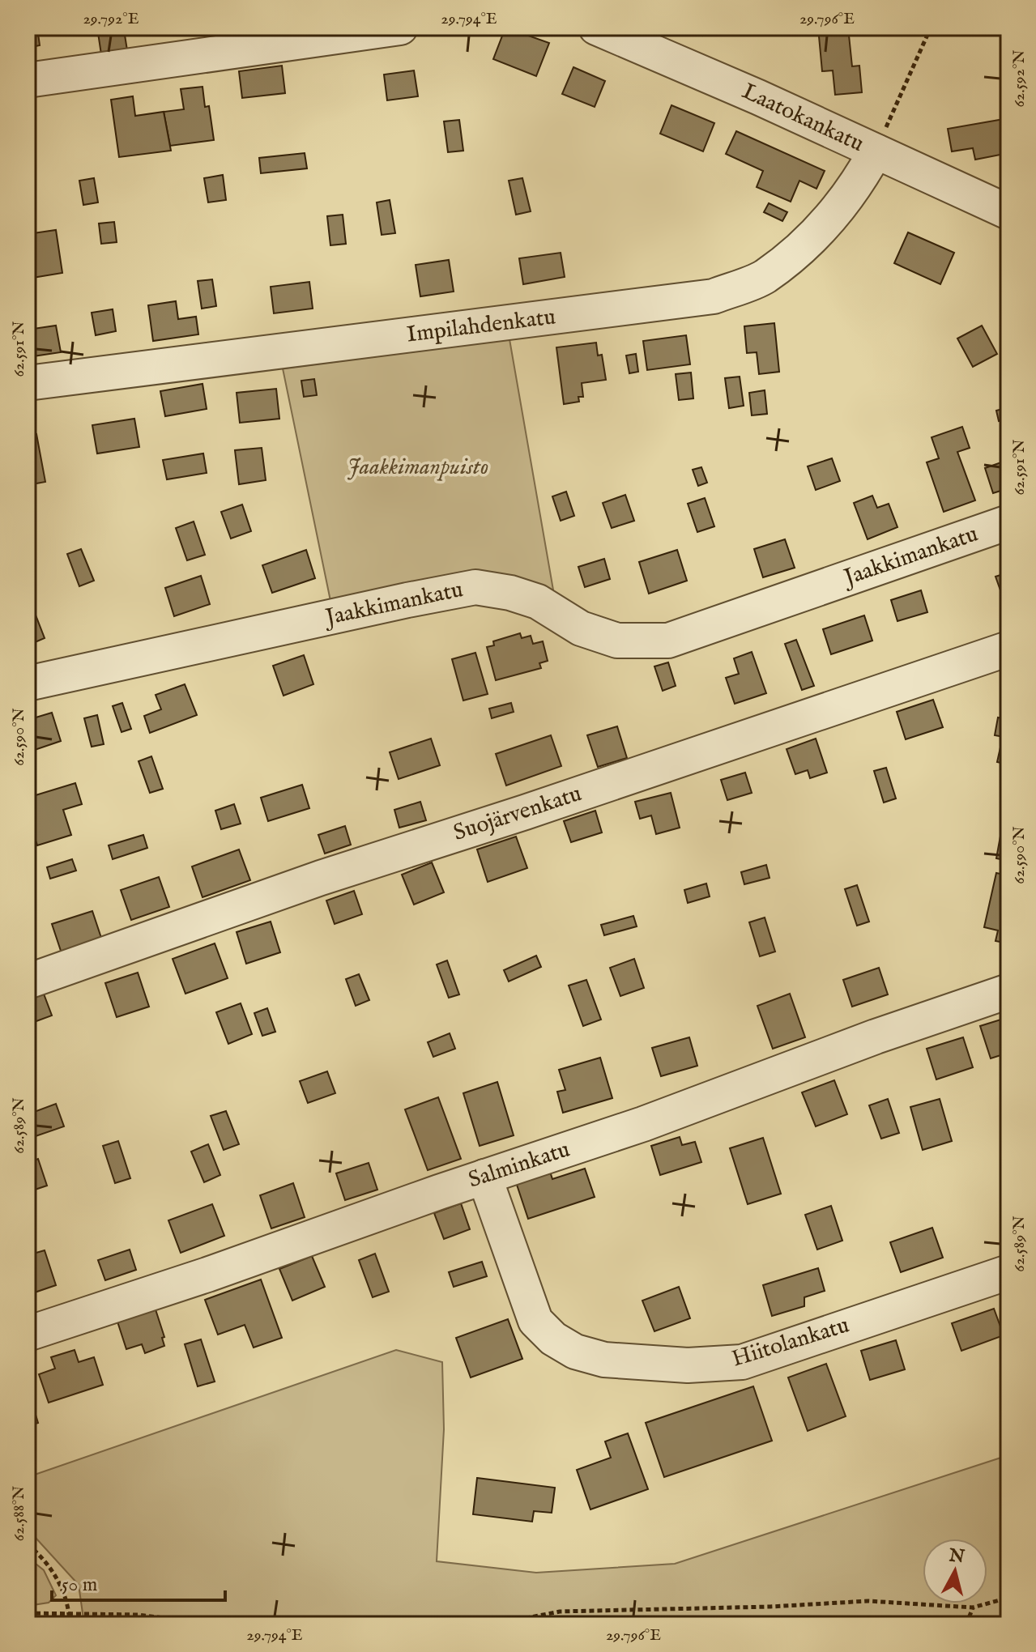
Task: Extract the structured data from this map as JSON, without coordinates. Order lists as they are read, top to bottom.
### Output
{
  "streets": {
    "street": [
      "Laatokankatu",
      "Impilahdenkatu",
      "Jaakkimankatu",
      "Suojärvenkatu",
      "Salminkatu",
      "Hiitolankatu"
    ]
  },
  "crossings": [
    ["Laatokankatu", "Impilahdenkatu"],
    ["Salminkatu", "Hiitolankatu"]
  ],
  "parks": ["Jaakkimanpuisto"],
  "scale_bar": "50 m",
  "north": "top",
  "coordinates": [
    "29.792°E",
    "29.794°E",
    "29.796°E",
    "62.592°N",
    "62.591°N",
    "62.590°N",
    "62.589°N",
    "62.588°N"
  ]
}
